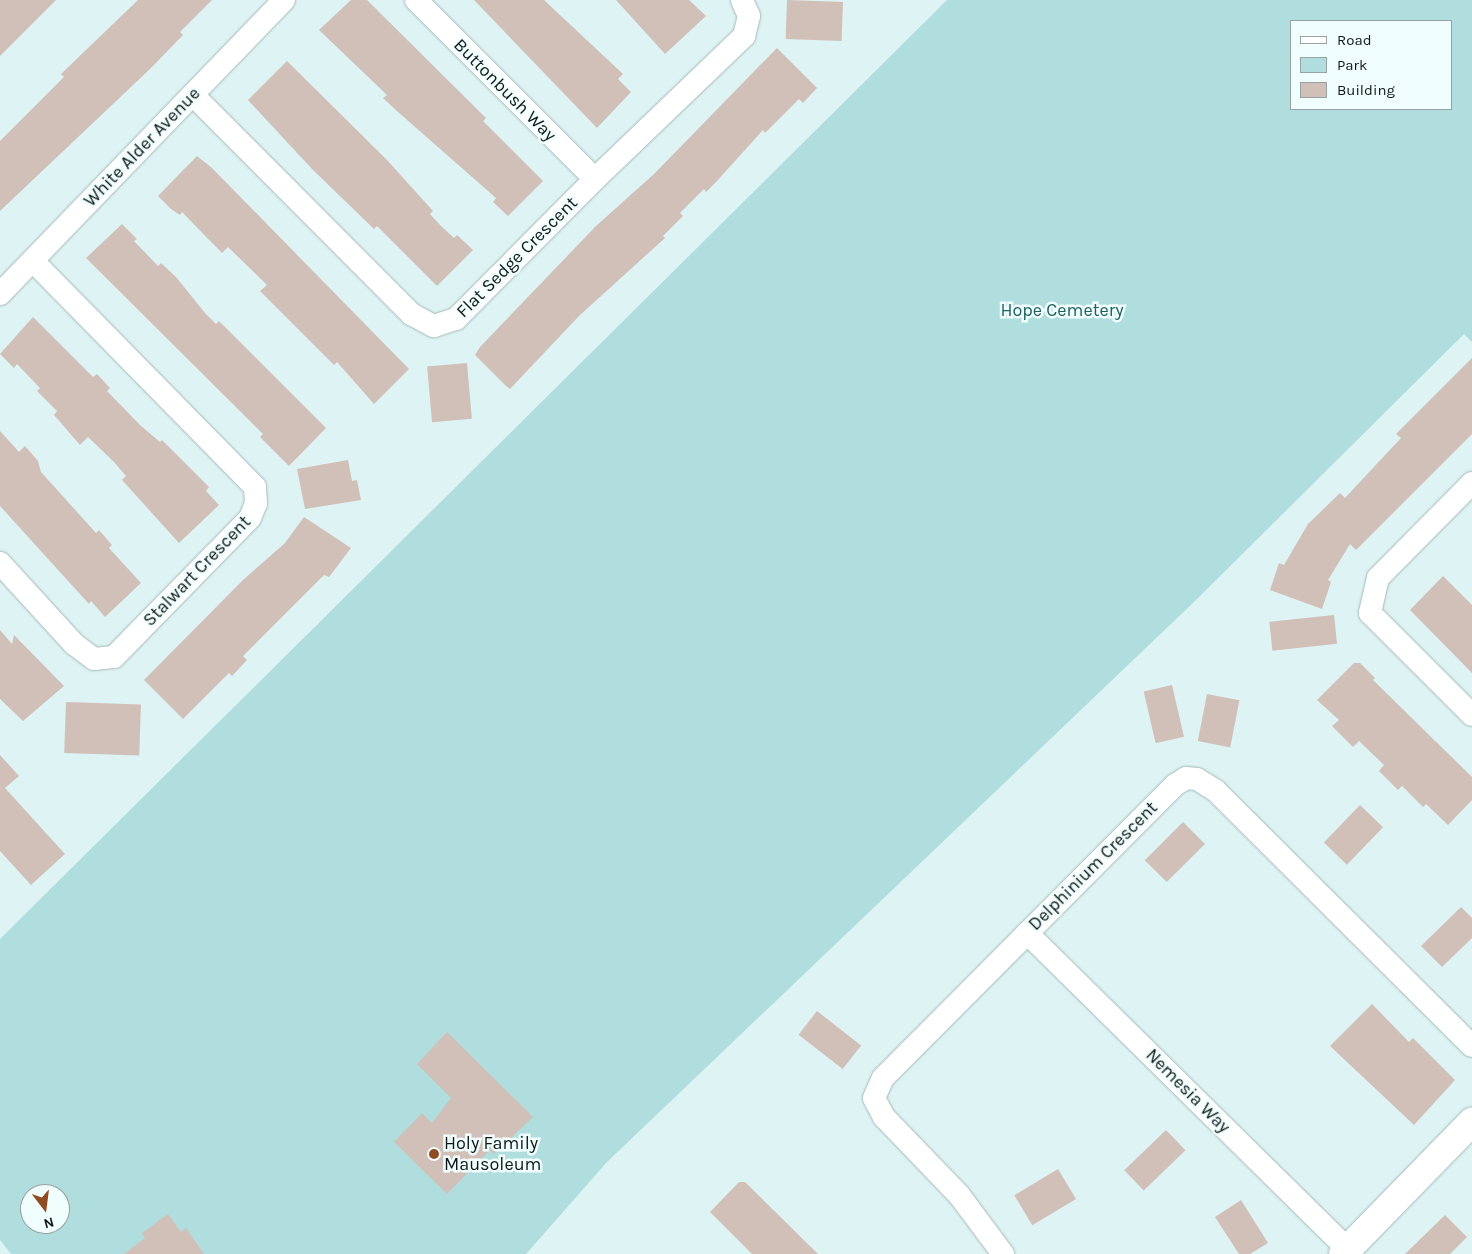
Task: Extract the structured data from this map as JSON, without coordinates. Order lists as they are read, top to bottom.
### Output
{
  "streets": {
    "street": [
      "Buttonbush Way",
      "White Alder Avenue",
      "Flat Sedge Crescent",
      "Stalwart Crescent",
      "Delphinium Crescent",
      "Nemesia Way"
    ]
  },
  "crossings": [
    ["Buttonbush Way", "Flat Sedge Crescent"],
    ["White Alder Avenue", "Flat Sedge Crescent"],
    ["White Alder Avenue", "Stalwart Crescent"],
    ["Delphinium Crescent", "Nemesia Way"]
  ],
  "parks": ["Hope Cemetery"],
  "places": ["Holy Family Mausoleum"],
  "legend": ["Road", "Park", "Building"],
  "north": "bottom"
}
